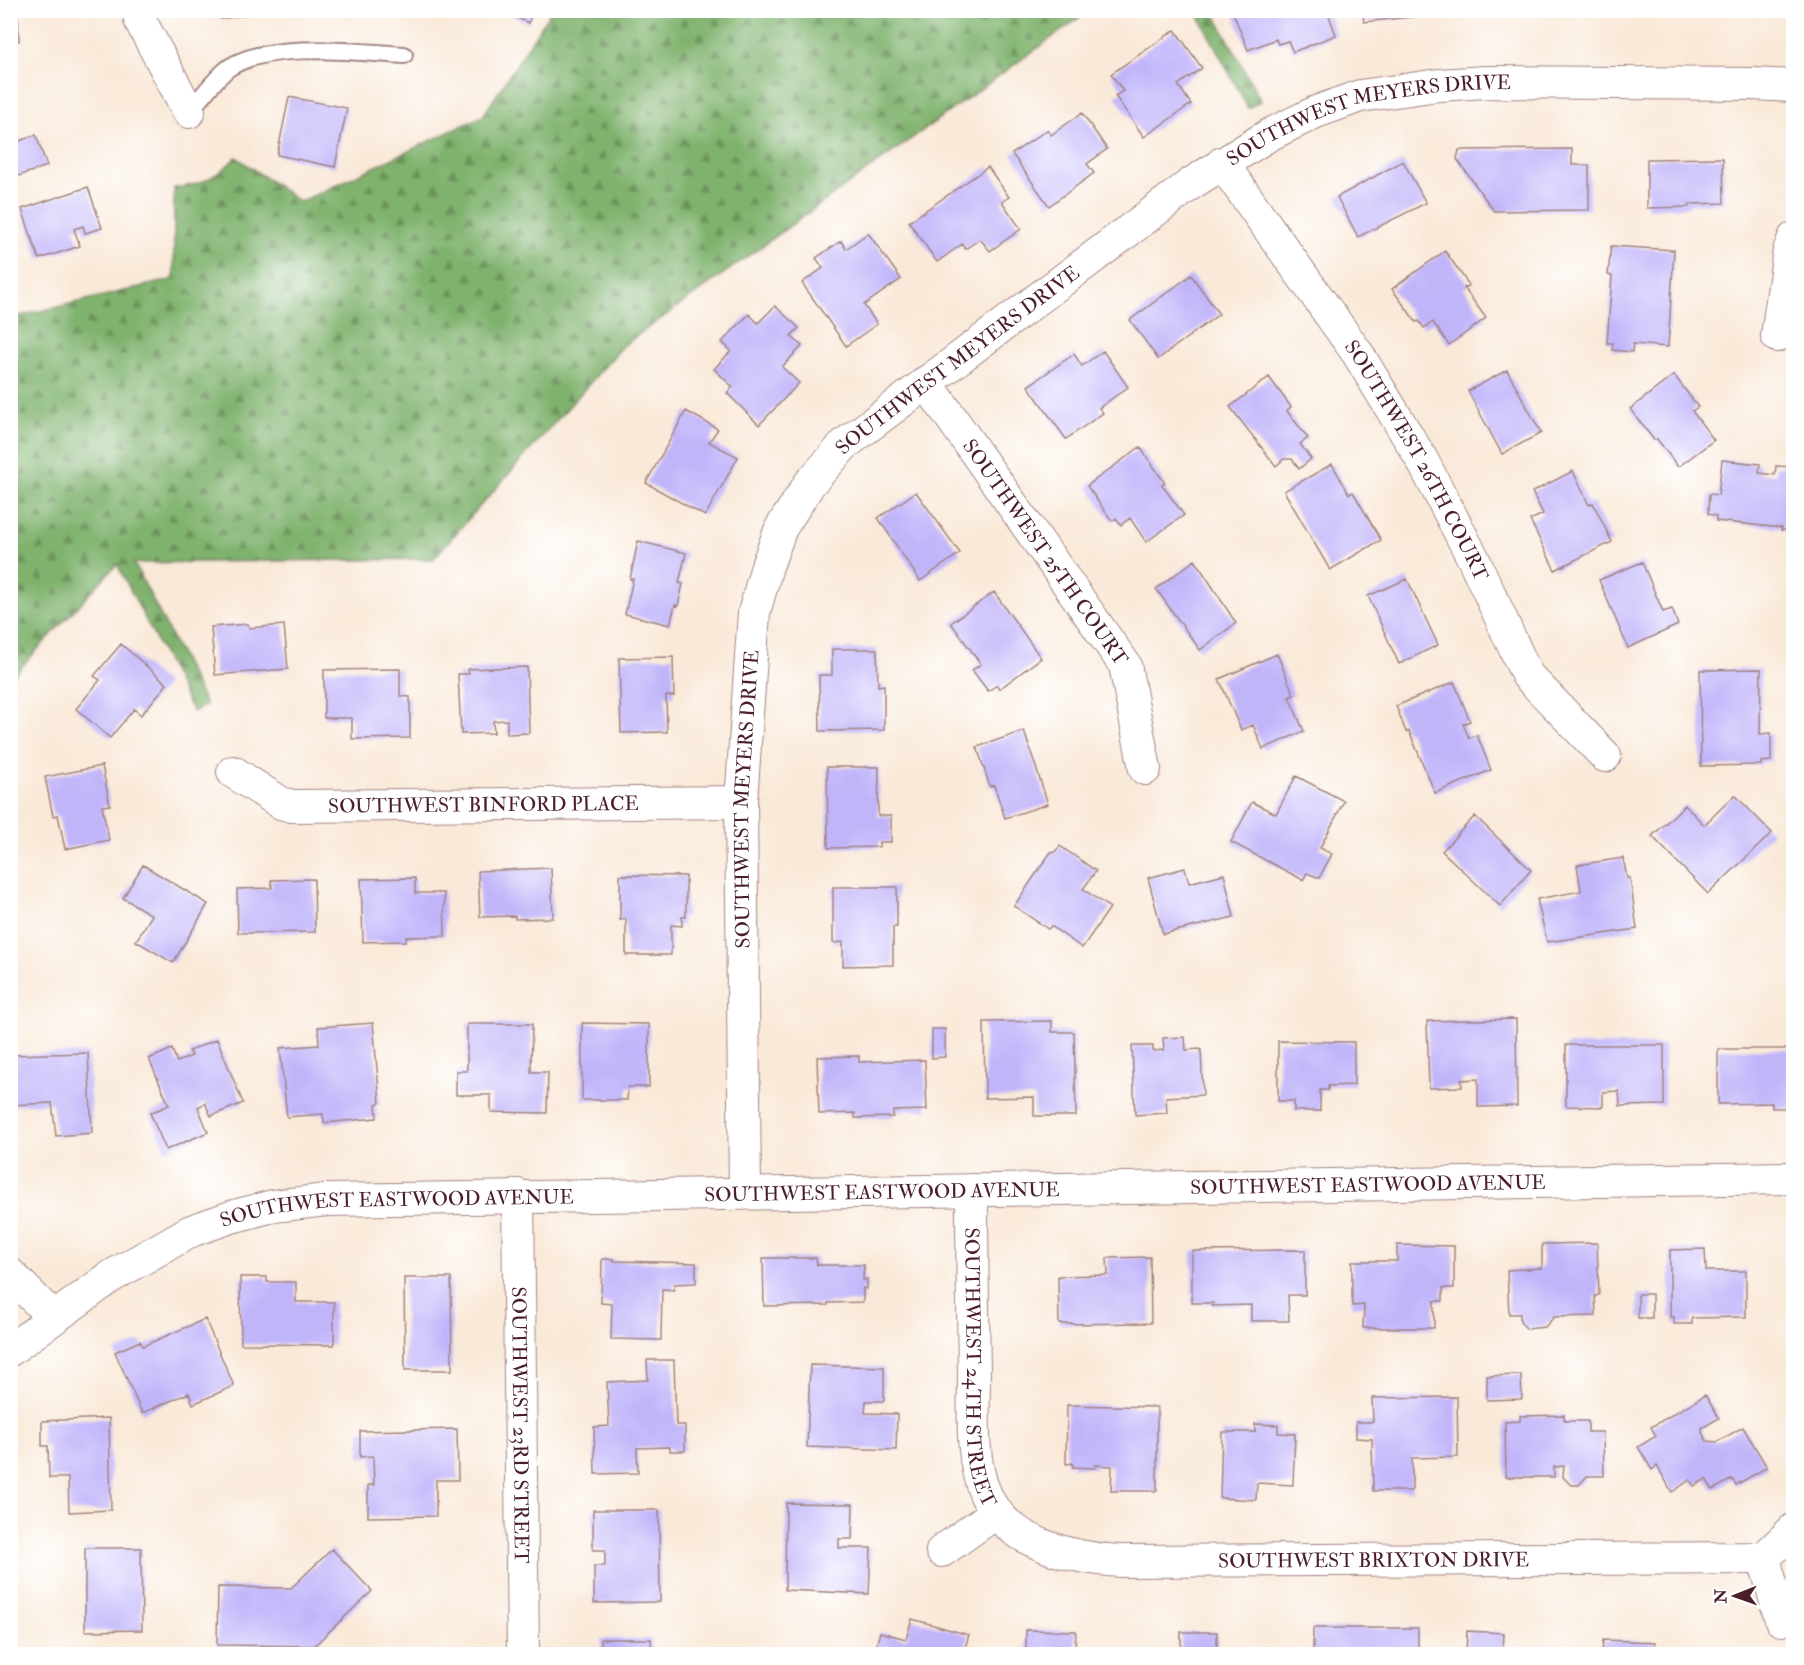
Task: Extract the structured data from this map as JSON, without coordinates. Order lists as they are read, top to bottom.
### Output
{
  "streets": {
    "street": [
      "SOUTHWEST MEYERS DRIVE",
      "SOUTHWEST 26TH COURT",
      "SOUTHWEST 25TH COURT",
      "SOUTHWEST BINFORD PLACE",
      "SOUTHWEST EASTWOOD AVENUE",
      "SOUTHWEST 24TH STREET",
      "SOUTHWEST 23RD STREET",
      "SOUTHWEST BRIXTON DRIVE"
    ]
  },
  "crossings": [
    ["SOUTHWEST MEYERS DRIVE", "SOUTHWEST 26TH COURT"],
    ["SOUTHWEST MEYERS DRIVE", "SOUTHWEST 25TH COURT"],
    ["SOUTHWEST MEYERS DRIVE", "SOUTHWEST BINFORD PLACE"],
    ["SOUTHWEST MEYERS DRIVE", "SOUTHWEST EASTWOOD AVENUE"],
    ["SOUTHWEST EASTWOOD AVENUE", "SOUTHWEST 24TH STREET"],
    ["SOUTHWEST EASTWOOD AVENUE", "SOUTHWEST 23RD STREET"],
    ["SOUTHWEST 24TH STREET", "SOUTHWEST BRIXTON DRIVE"]
  ],
  "north": "left"
}
